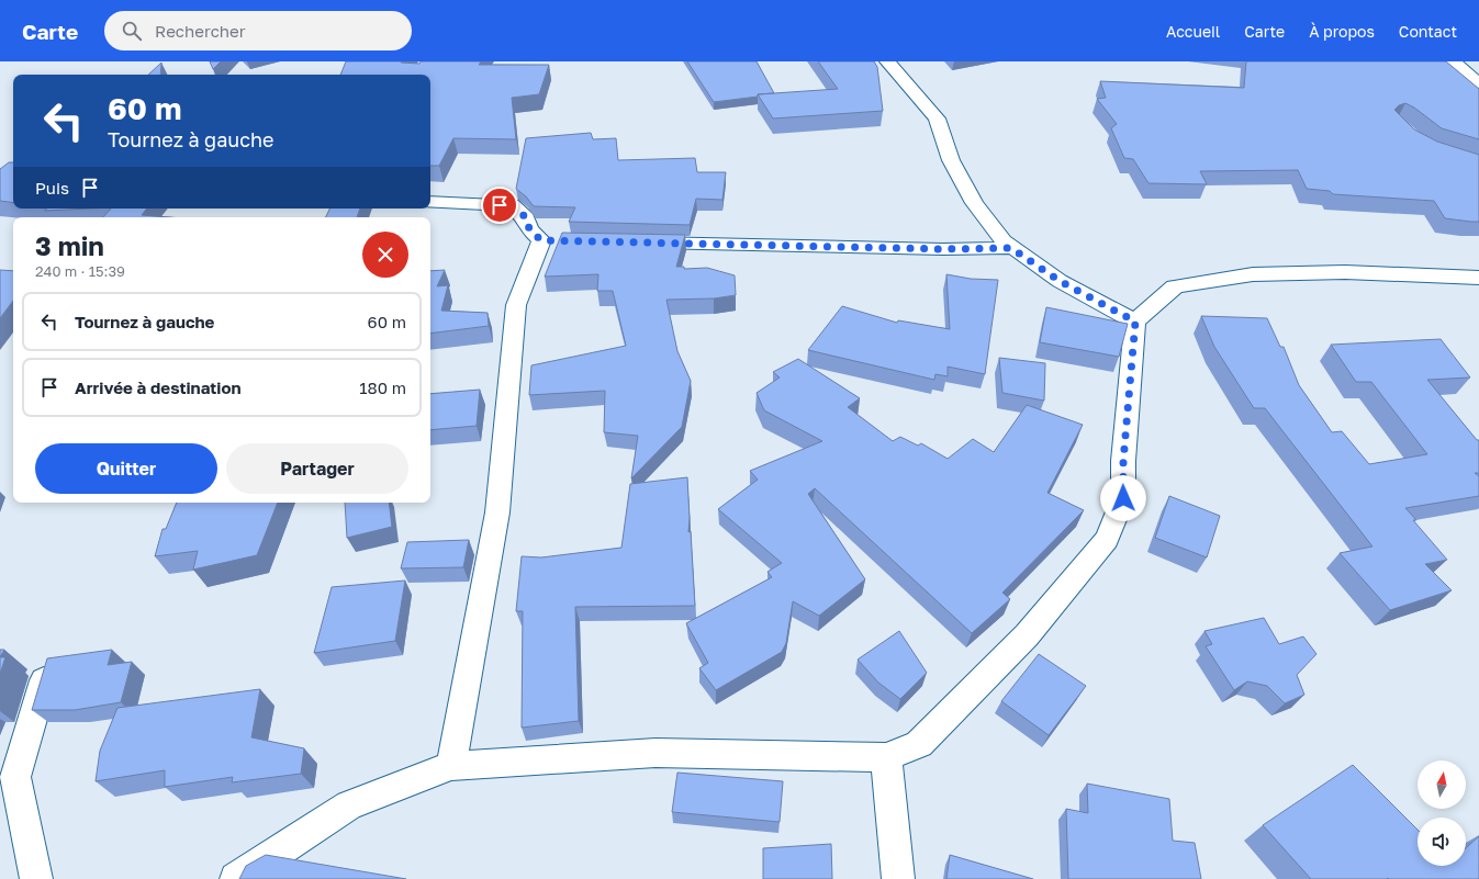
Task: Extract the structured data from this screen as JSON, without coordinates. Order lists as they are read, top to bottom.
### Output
{
  "north": "top",
  "page": {
    "header": "Carte",
    "search": "Rechercher",
    "nav": [
      "Accueil",
      "Carte",
      "À propos",
      "Contact"
    ],
    "turn": ["60 m", "Tournez à gauche"],
    "then": "Puis",
    "heading": ["3 min", "240 m · 15:39"],
    "list": [
      {
        "name": "Tournez à gauche",
        "value": "60 m"
      },
      {
        "name": "Arrivée à destination",
        "value": "180 m"
      }
    ],
    "buttons": ["Quitter", "Partager"]
  }
}
